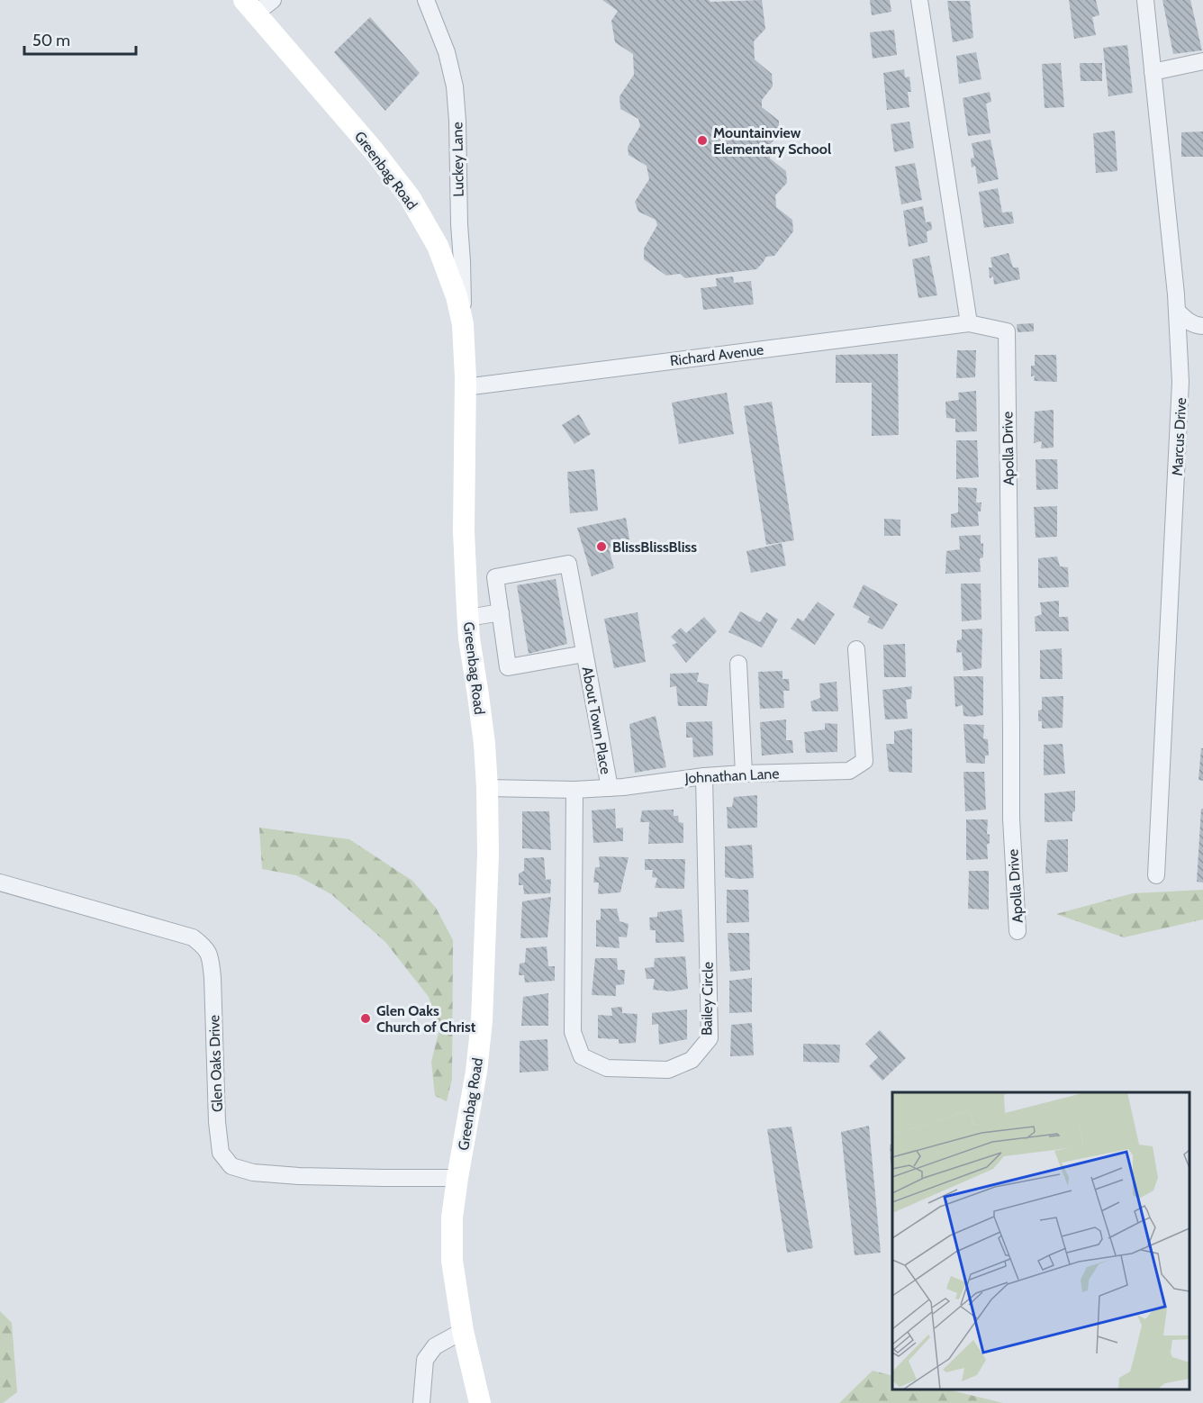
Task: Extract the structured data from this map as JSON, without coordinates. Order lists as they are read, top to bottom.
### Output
{
  "streets": {
    "main road": ["Greenbag Road"],
    "street": [
      "Luckey Lane",
      "Richard Avenue",
      "Marcus Drive",
      "Apolla Drive",
      "About Town Place",
      "Johnathan Lane",
      "Bailey Circle",
      "Glen Oaks Drive"
    ]
  },
  "crossings": [
    ["Luckey Lane", "Greenbag Road"],
    ["Greenbag Road", "Richard Avenue"],
    ["Greenbag Road", "Johnathan Lane"],
    ["Greenbag Road", "Glen Oaks Drive"],
    ["Richard Avenue", "Apolla Drive"],
    ["About Town Place", "Johnathan Lane"],
    ["Johnathan Lane", "Bailey Circle"]
  ],
  "places": ["Mountainview Elementary School", "BlissBlissBliss", "Glen Oaks Church of Christ"],
  "scale_bar": "50 m"
}
